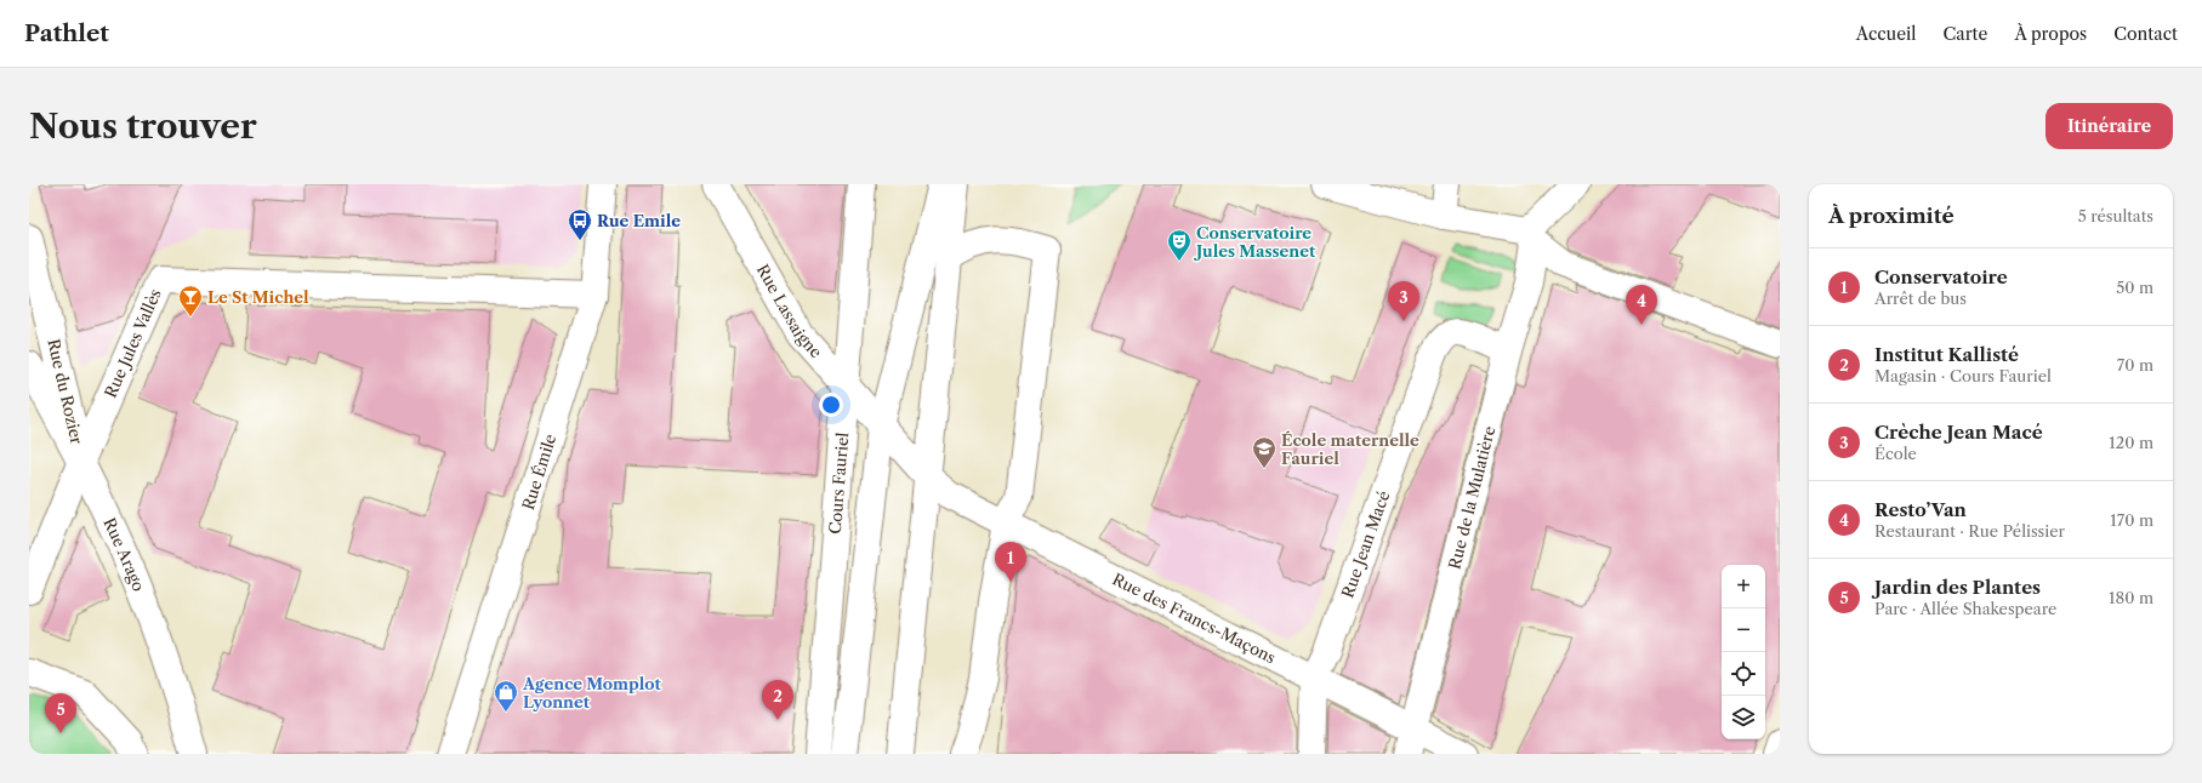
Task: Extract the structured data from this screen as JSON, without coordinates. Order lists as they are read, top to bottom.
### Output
{
  "streets": {
    "street": [
      "Rue Lassaigne",
      "Rue Jules Vallès",
      "Rue du Rozier",
      "Rue Émile",
      "Cours Fauriel",
      "Rue de la Mulatière",
      "Rue Jean Macé",
      "Rue Arago",
      "Rue des Francs-Maçons"
    ]
  },
  "crossings": [
    ["Rue Lassaigne", "Cours Fauriel"],
    ["Rue Jules Vallès", "Rue du Rozier"],
    ["Rue Jules Vallès", "Rue Émile"],
    ["Rue Jules Vallès", "Rue Arago"],
    ["Rue du Rozier", "Rue Arago"],
    ["Rue de la Mulatière", "Rue Jean Macé"],
    ["Rue de la Mulatière", "Rue des Francs-Maçons"],
    ["Rue Jean Macé", "Rue des Francs-Maçons"]
  ],
  "places": {
    "bus stop": ["Rue Emile"],
    "theatre": ["Conservatoire Jules Massenet"],
    "bar": ["Le St Michel"],
    "school or university": ["École maternelle Fauriel"],
    "shop": ["Agence Momplot Lyonnet"]
  },
  "page": {
    "header": "Pathlet",
    "nav": [
      "Accueil",
      "Carte",
      "À propos",
      "Contact"
    ],
    "buttons": "Itinéraire",
    "title": "Nous trouver",
    "heading": ["À proximité", "5 résultats"],
    "list": [
      {
        "mark": "1",
        "name": "Conservatoire",
        "note": "Arrêt de bus",
        "value": "50 m"
      },
      {
        "mark": "2",
        "name": "Institut Kallisté",
        "note": "Magasin · Cours Fauriel",
        "value": "70 m"
      },
      {
        "mark": "3",
        "name": "Crèche Jean Macé",
        "note": "École",
        "value": "120 m"
      },
      {
        "mark": "4",
        "name": "Resto’Van",
        "note": "Restaurant · Rue Pélissier",
        "value": "170 m"
      },
      {
        "mark": "5",
        "name": "Jardin des Plantes",
        "note": "Parc · Allée Shakespeare",
        "value": "180 m"
      }
    ],
    "pins": [
      "3",
      "4",
      "1",
      "2",
      "5"
    ],
    "map_buttons": ["+", "−"]
  }
}
